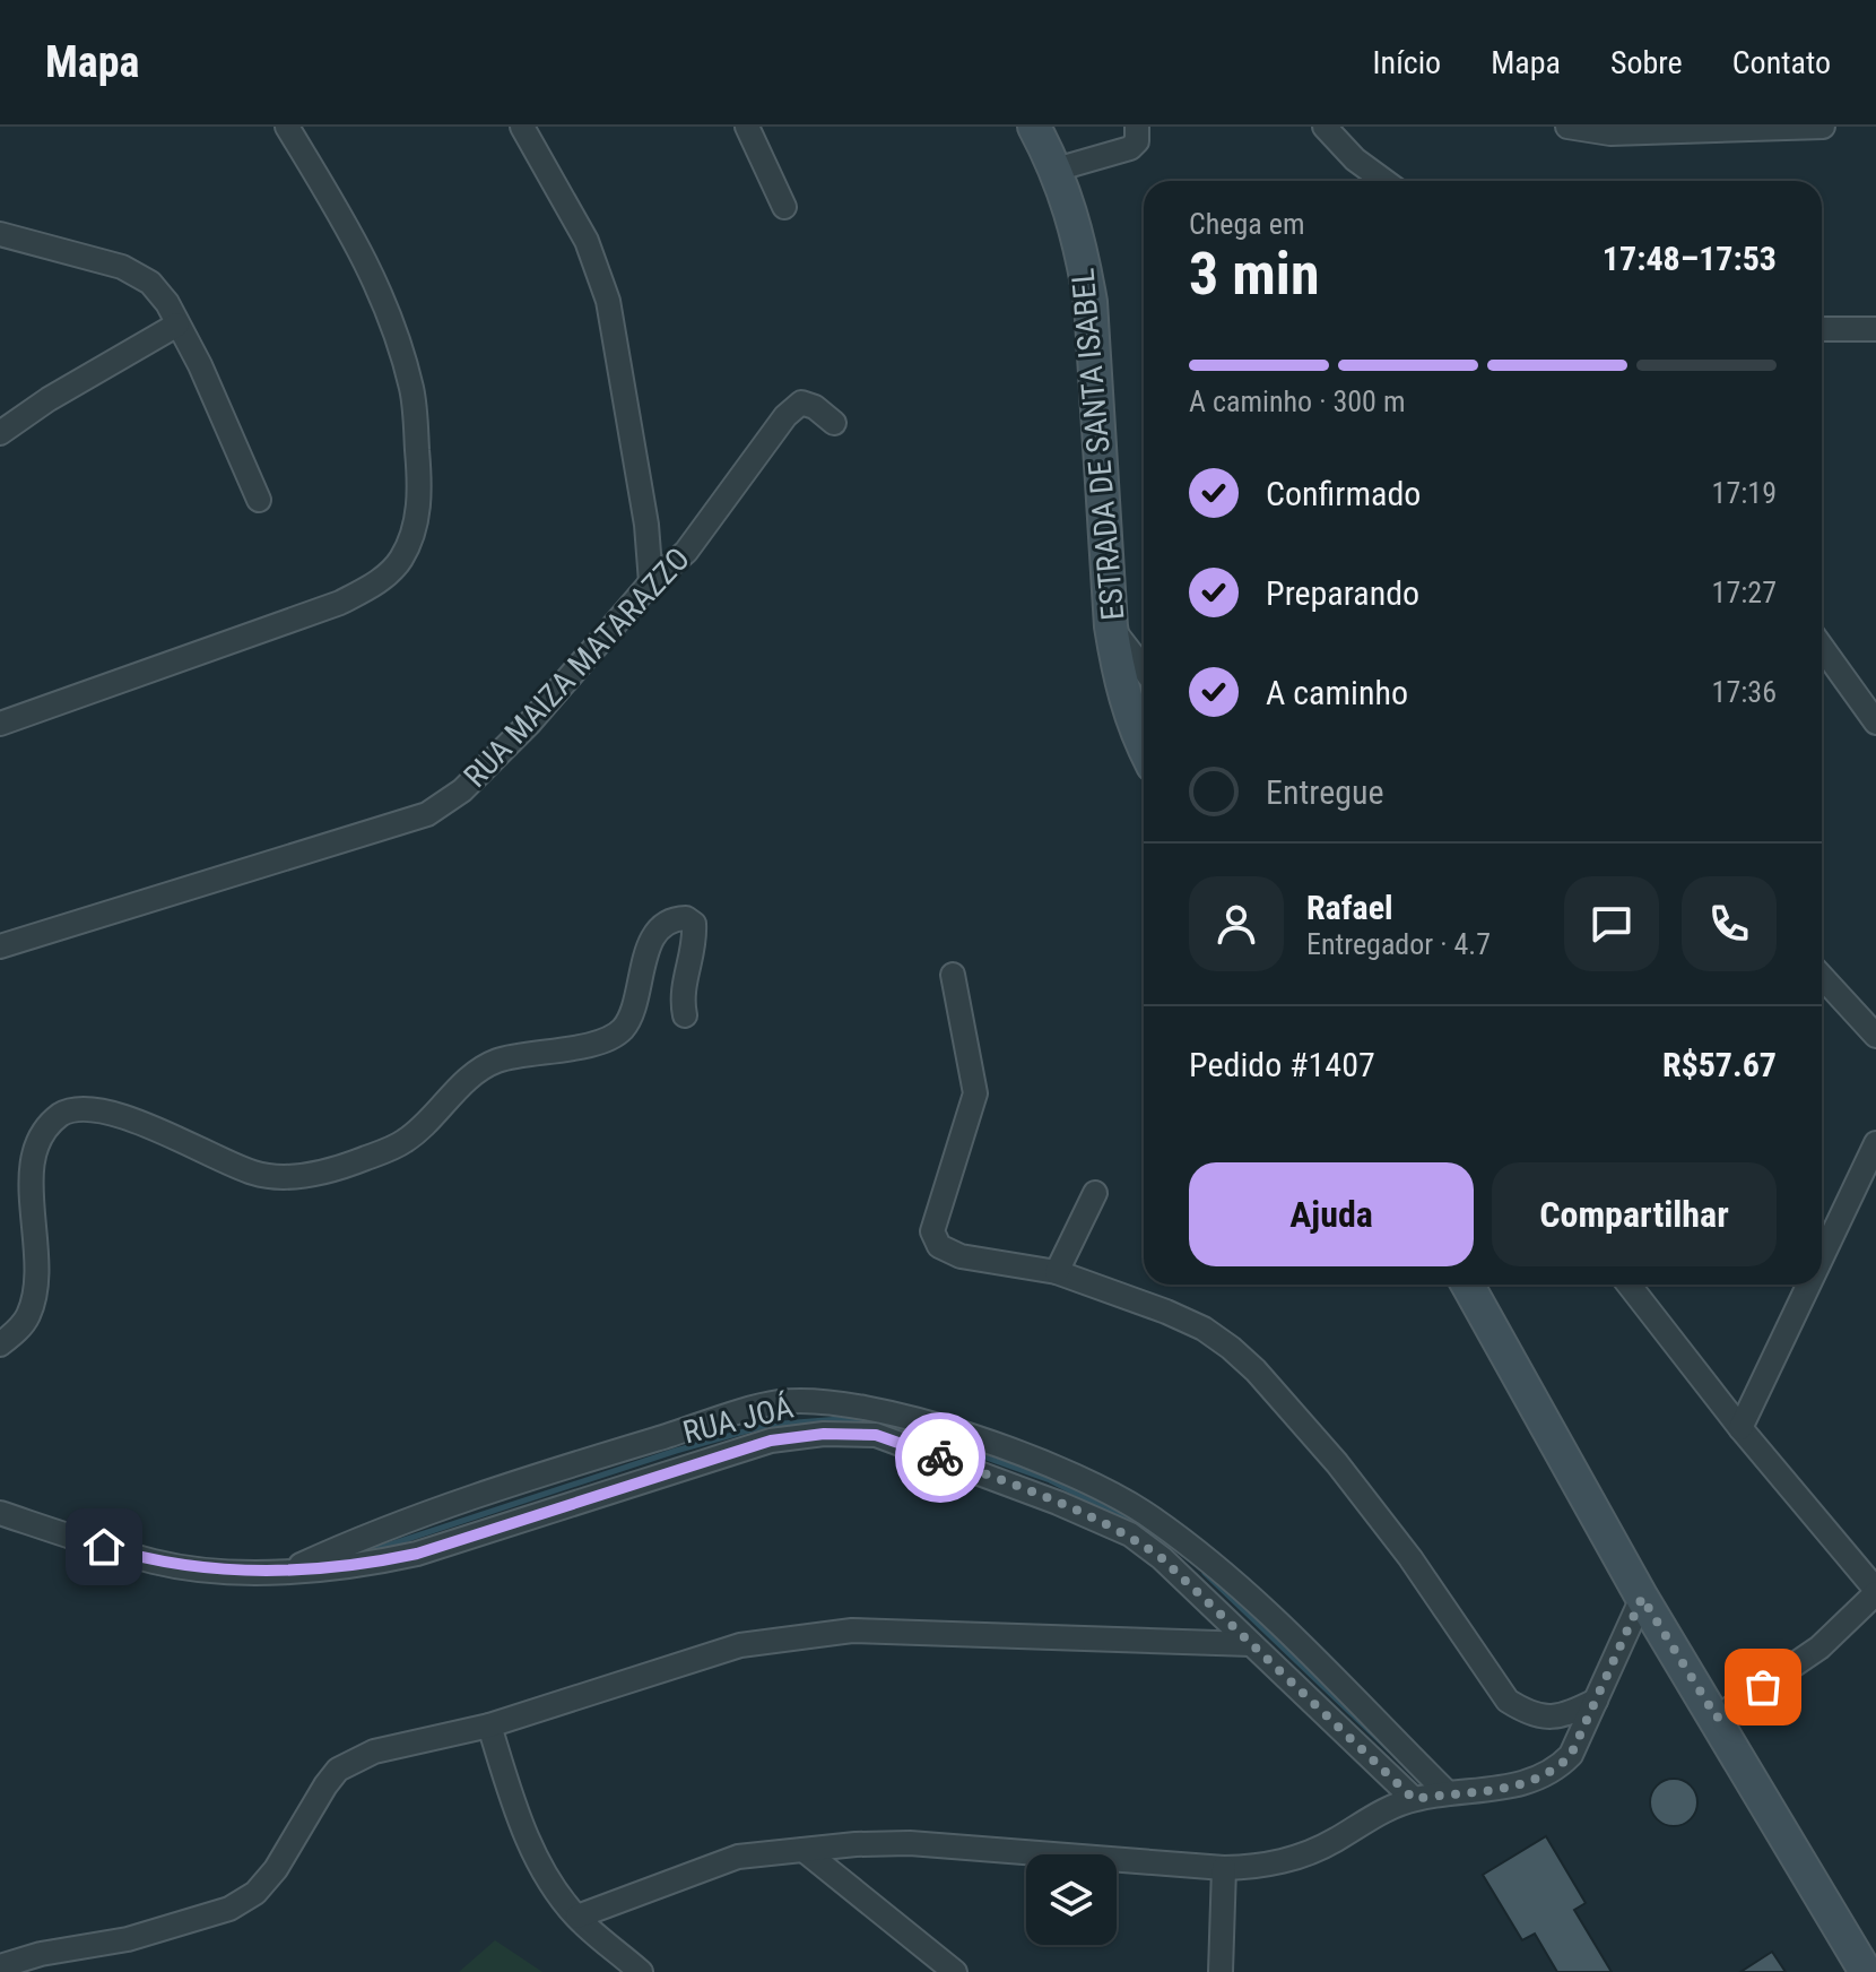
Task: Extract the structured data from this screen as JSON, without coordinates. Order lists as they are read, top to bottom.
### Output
{
  "streets": {
    "main road": ["ESTRADA DE SANTA ISABEL"],
    "street": ["RUA MAIZA MATARAZZO", "RUA JOÁ"]
  },
  "page": {
    "header": "Mapa",
    "nav": [
      "Início",
      "Mapa",
      "Sobre",
      "Contato"
    ],
    "heading": ["3 min", "Chega em", "17:48–17:53"],
    "panel": [
      "Rafael",
      "Entregador · 4.7",
      "Pedido #1407",
      "R$57.67"
    ],
    "bar": "A caminho · 300 m",
    "list": [
      ["Confirmado", "17:19"],
      ["Preparando", "17:27"],
      ["A caminho", "17:36"],
      "Entregue"
    ],
    "buttons": ["Ajuda", "Compartilhar"]
  }
}
